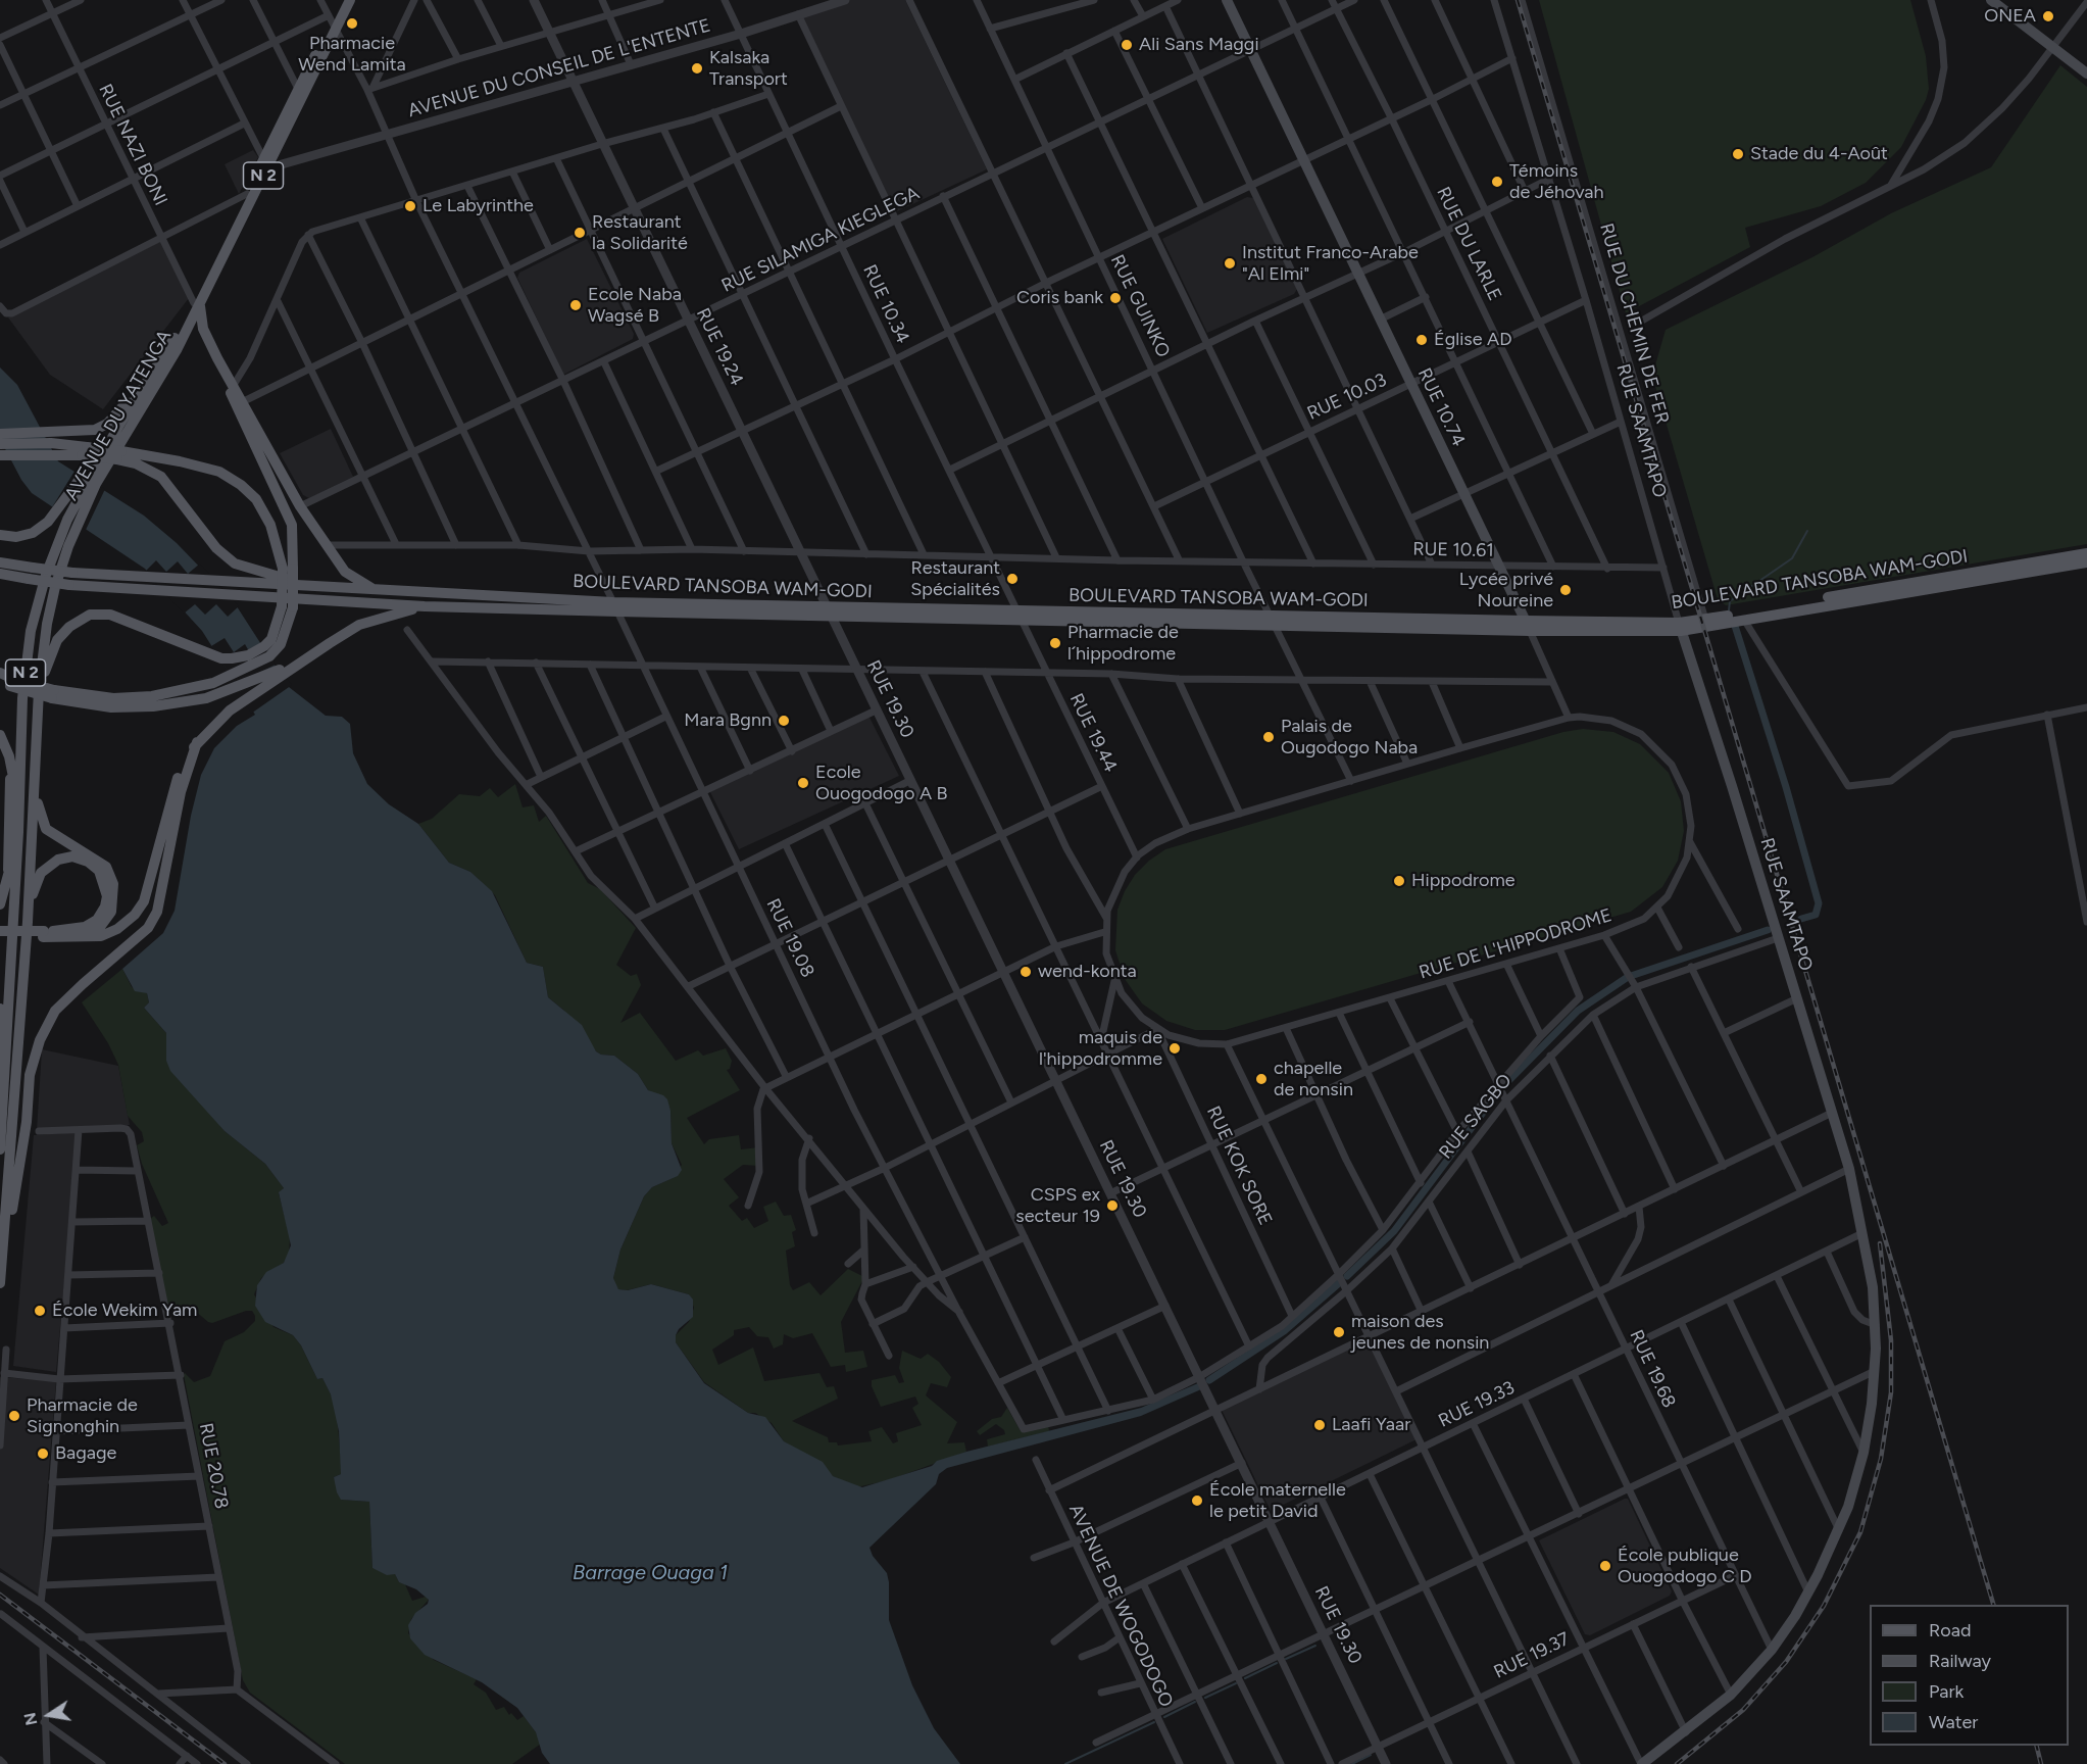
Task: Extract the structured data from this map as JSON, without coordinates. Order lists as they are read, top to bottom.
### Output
{
  "streets": {
    "main road": [
      "N 2",
      "RUE 10.74",
      "AVENUE DU YATENGA",
      "RUE SAAMTAPO",
      "BOULEVARD TANSOBA WAM-GODI"
    ],
    "street": [
      "AVENUE DU CONSEIL DE L'ENTENTE",
      "RUE NAZI BONI",
      "RUE SILAMIGA KIEGLEGA",
      "RUE DU LARLE",
      "RUE 10.34",
      "RUE GUINKO",
      "RUE DU CHEMIN DE FER",
      "RUE 19.24",
      "RUE 10.03",
      "RUE 10.61",
      "RUE 19.30",
      "RUE 19.44",
      "RUE 19.08",
      "RUE DE L'HIPPODROME",
      "RUE SAGBO",
      "RUE KOK SORE",
      "RUE 19.68",
      "RUE 19.33",
      "RUE 20.78",
      "AVENUE DE WOGODOGO",
      "RUE 19.37"
    ]
  },
  "crossings": [
    ["AVENUE DU CONSEIL DE L'ENTENTE", "RUE 10.34"],
    ["AVENUE DU CONSEIL DE L'ENTENTE", "RUE 19.24"],
    ["AVENUE DU CONSEIL DE L'ENTENTE", "AVENUE DU YATENGA"],
    ["AVENUE DU CONSEIL DE L'ENTENTE", "RUE 19.08"],
    ["RUE NAZI BONI", "AVENUE DU YATENGA"],
    ["RUE SILAMIGA KIEGLEGA", "RUE DU LARLE"],
    ["RUE SILAMIGA KIEGLEGA", "RUE 10.34"],
    ["RUE SILAMIGA KIEGLEGA", "RUE GUINKO"],
    ["RUE SILAMIGA KIEGLEGA", "RUE 19.24"],
    ["RUE SILAMIGA KIEGLEGA", "RUE 10.74"],
    ["RUE SILAMIGA KIEGLEGA", "RUE 19.08"],
    ["RUE DU LARLE", "RUE 10.03"],
    ["RUE DU LARLE", "RUE 10.61"],
    ["RUE 10.34", "RUE 10.61"],
    ["RUE 10.34", "BOULEVARD TANSOBA WAM-GODI"],
    ["RUE 10.34", "RUE 19.44"],
    ["RUE GUINKO", "RUE 10.03"],
    ["RUE GUINKO", "RUE 10.61"],
    ["RUE GUINKO", "BOULEVARD TANSOBA WAM-GODI"],
    ["RUE GUINKO", "RUE DE L'HIPPODROME"],
    ["RUE DU CHEMIN DE FER", "BOULEVARD TANSOBA WAM-GODI"],
    ["RUE 19.24", "RUE 10.61"],
    ["RUE 19.24", "BOULEVARD TANSOBA WAM-GODI"],
    ["RUE 19.24", "RUE 19.30"],
    ["RUE 10.03", "RUE 10.74"],
    ["RUE 10.03", "RUE SAAMTAPO"],
    ["RUE 10.74", "RUE 10.61"],
    ["RUE 10.74", "BOULEVARD TANSOBA WAM-GODI"],
    ["AVENUE DU YATENGA", "RUE 19.08"],
    ["RUE SAAMTAPO", "RUE 10.61"],
    ["RUE SAAMTAPO", "BOULEVARD TANSOBA WAM-GODI"],
    ["RUE SAAMTAPO", "RUE SAGBO"],
    ["RUE SAAMTAPO", "RUE 19.68"],
    ["RUE SAAMTAPO", "RUE 19.33"],
    ["RUE 10.61", "RUE 19.08"],
    ["BOULEVARD TANSOBA WAM-GODI", "RUE 19.30"],
    ["BOULEVARD TANSOBA WAM-GODI", "RUE 19.44"],
    ["BOULEVARD TANSOBA WAM-GODI", "RUE 19.08"],
    ["RUE 19.30", "RUE 19.33"],
    ["RUE 19.30", "RUE 19.37"],
    ["RUE 19.44", "RUE DE L'HIPPODROME"],
    ["RUE DE L'HIPPODROME", "RUE KOK SORE"],
    ["RUE DE L'HIPPODROME", "RUE 19.68"],
    ["RUE SAGBO", "RUE 19.68"],
    ["RUE 19.68", "RUE 19.33"],
    ["RUE 19.68", "RUE 19.37"],
    ["RUE 19.33", "AVENUE DE WOGODOGO"]
  ],
  "water": ["Barrage Ouaga 1"],
  "places": [
    "ONEA",
    "Pharmacie Wend Lamita",
    "Ali Sans Maggi",
    "Kalsaka Transport",
    "Stade du 4-Août",
    "Témoins de Jéhovah",
    "Le Labyrinthe",
    "Restaurant la Solidarité",
    "Institut Franco-Arabe \"Al Elmi\"",
    "Coris bank",
    "Ecole Naba Wagsé B",
    "Église AD",
    "Restaurant Spécialités",
    "Lycée privé Noureine",
    "Pharmacie de l´hippodrome",
    "Mara Bgnn",
    "Palais de Ougodogo Naba",
    "Ecole Ouogodogo A B",
    "Hippodrome",
    "wend-konta",
    "maquis de l'hippodromme",
    "chapelle de nonsin",
    "CSPS ex secteur 19",
    "École Wekim Yam",
    "maison des jeunes de nonsin",
    "Pharmacie de Signonghin",
    "Laafi Yaar",
    "Bagage",
    "École maternelle le petit David",
    "École publique Ouogodogo C D"
  ],
  "legend": [
    "Road",
    "Railway",
    "Park",
    "Water"
  ],
  "north": "left"
}
